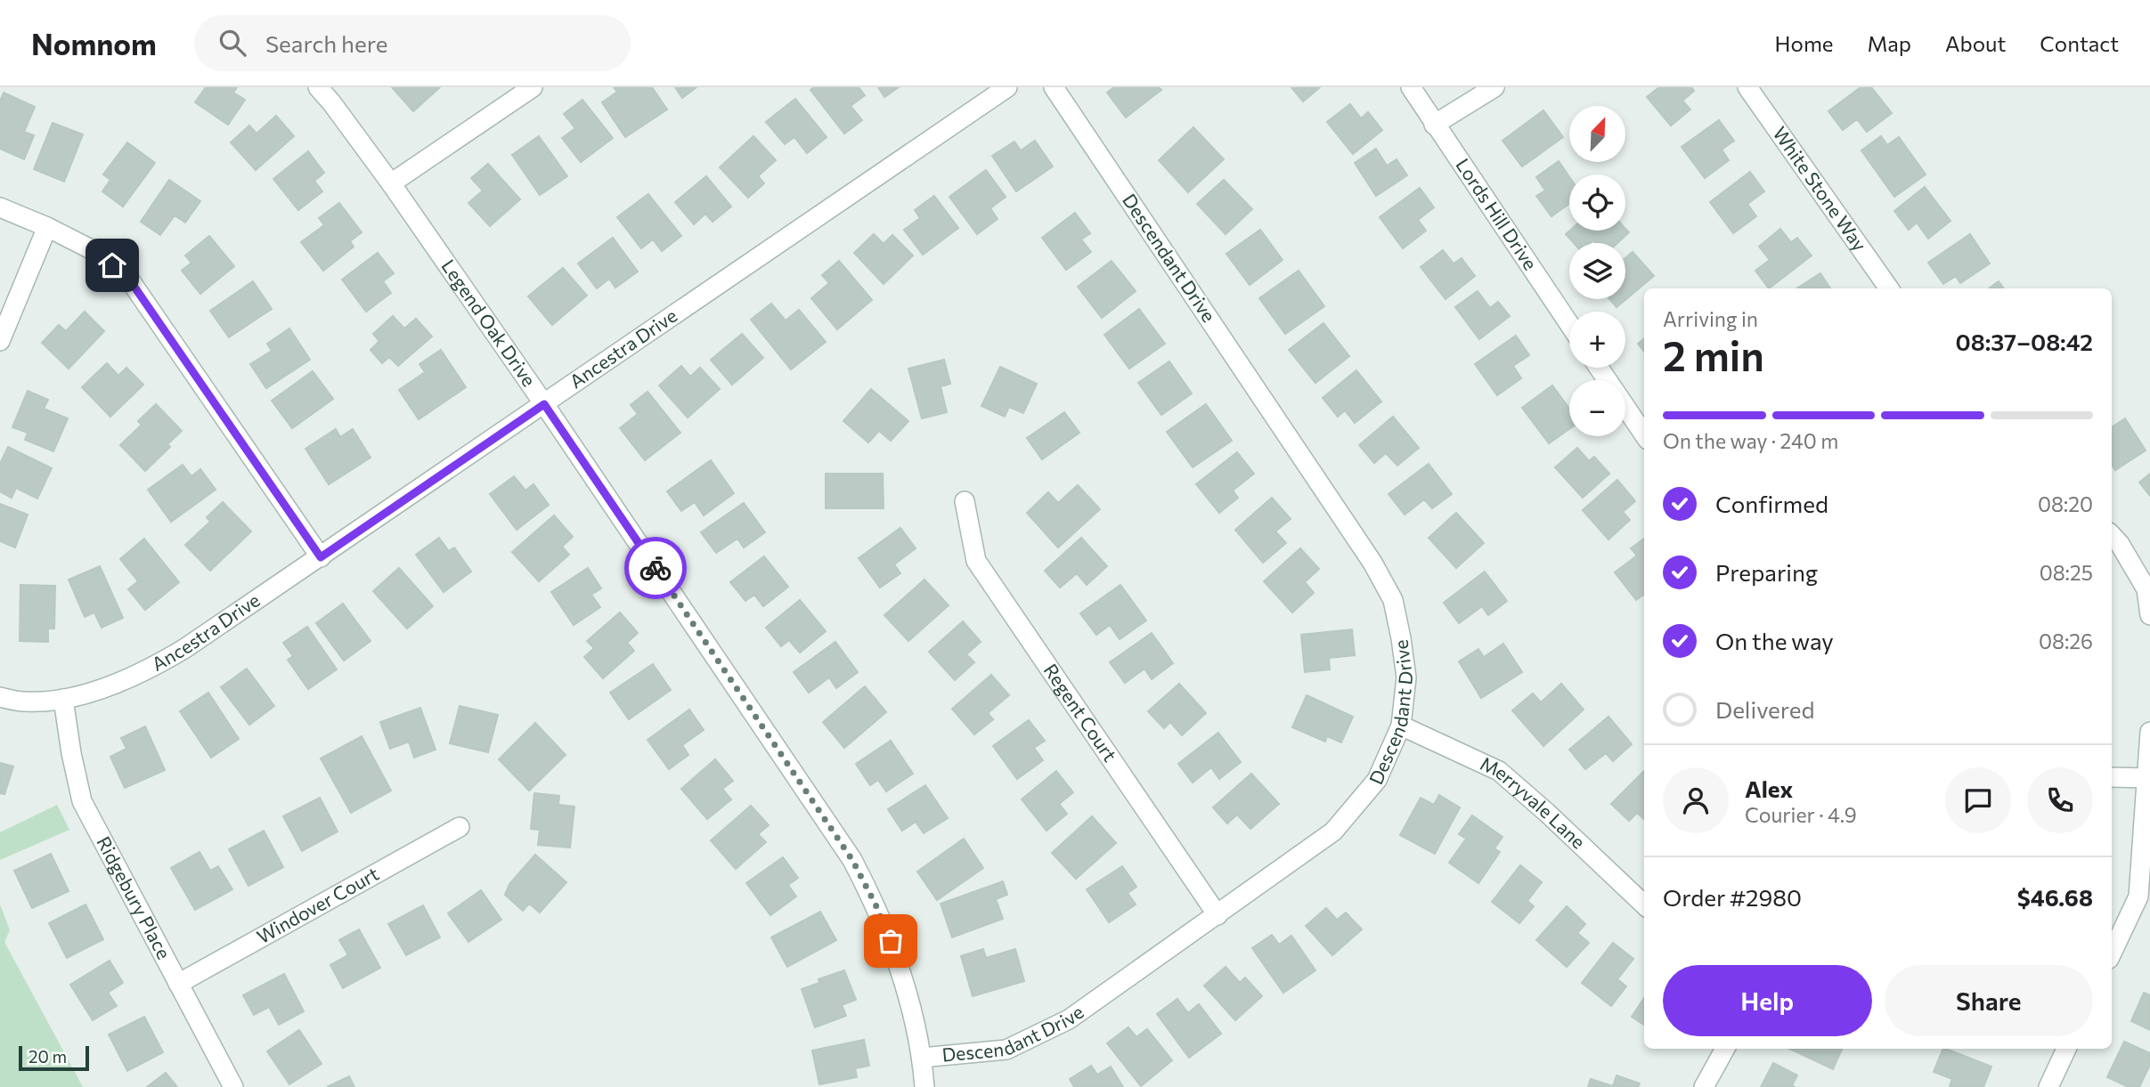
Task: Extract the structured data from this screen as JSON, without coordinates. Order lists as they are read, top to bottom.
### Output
{
  "streets": {
    "street": [
      "White Stone Way",
      "Lords Hill Drive",
      "Descendant Drive",
      "Legend Oak Drive",
      "Ancestra Drive",
      "Regent Court",
      "Merryvale Lane",
      "Ridgebury Place",
      "Windover Court"
    ]
  },
  "crossings": [
    ["Descendant Drive", "Legend Oak Drive"],
    ["Descendant Drive", "Regent Court"],
    ["Descendant Drive", "Merryvale Lane"],
    ["Legend Oak Drive", "Ancestra Drive"],
    ["Ancestra Drive", "Ridgebury Place"],
    ["Ridgebury Place", "Windover Court"]
  ],
  "scale_bar": "20 m",
  "north": "top right",
  "page": {
    "header": "Nomnom",
    "search": "Search here",
    "nav": [
      "Home",
      "Map",
      "About",
      "Contact"
    ],
    "map_buttons": ["+", "−"],
    "heading": ["2 min", "Arriving in", "08:37–08:42"],
    "panel": [
      "Alex",
      "Courier · 4.9",
      "Order #2980",
      "$46.68"
    ],
    "bar": "On the way · 240 m",
    "list": [
      ["Confirmed", "08:20"],
      ["Preparing", "08:25"],
      ["On the way", "08:26"],
      "Delivered"
    ],
    "buttons": ["Help", "Share"],
    "scale": "20 m"
  }
}
